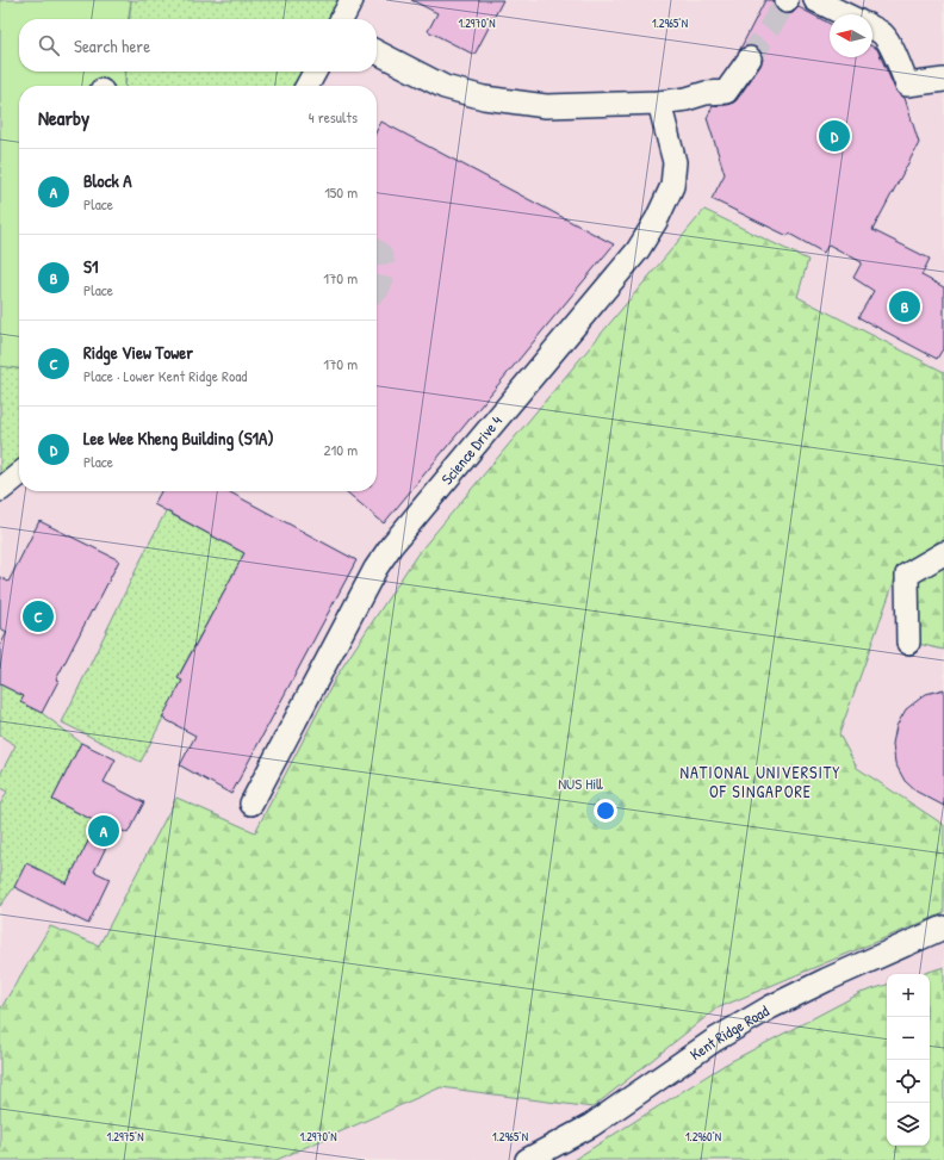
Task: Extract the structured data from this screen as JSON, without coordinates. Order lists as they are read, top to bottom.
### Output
{
  "streets": {
    "street": ["Science Drive 4", "Kent Ridge Road"]
  },
  "districts": ["NATIONAL UNIVERSITY OF SINGAPORE"],
  "parks": ["NUS Hill"],
  "north": "left",
  "page": {
    "search": "Search here",
    "heading": ["Nearby", "4 results"],
    "pins": [
      "D",
      "B",
      "C",
      "A"
    ],
    "list": [
      {
        "mark": "A",
        "name": "Block A",
        "note": "Place",
        "value": "150 m"
      },
      {
        "mark": "B",
        "name": "S1",
        "note": "Place",
        "value": "170 m"
      },
      {
        "mark": "C",
        "name": "Ridge View Tower",
        "note": "Place · Lower Kent Ridge Road",
        "value": "170 m"
      },
      {
        "mark": "D",
        "name": "Lee Wee Kheng Building (S1A)",
        "note": "Place",
        "value": "210 m"
      }
    ],
    "map_buttons": ["+", "−"]
  },
  "coordinates": [
    "1.2970°N",
    "1.2965°N",
    "1.2975°N",
    "1.2960°N"
  ]
}
